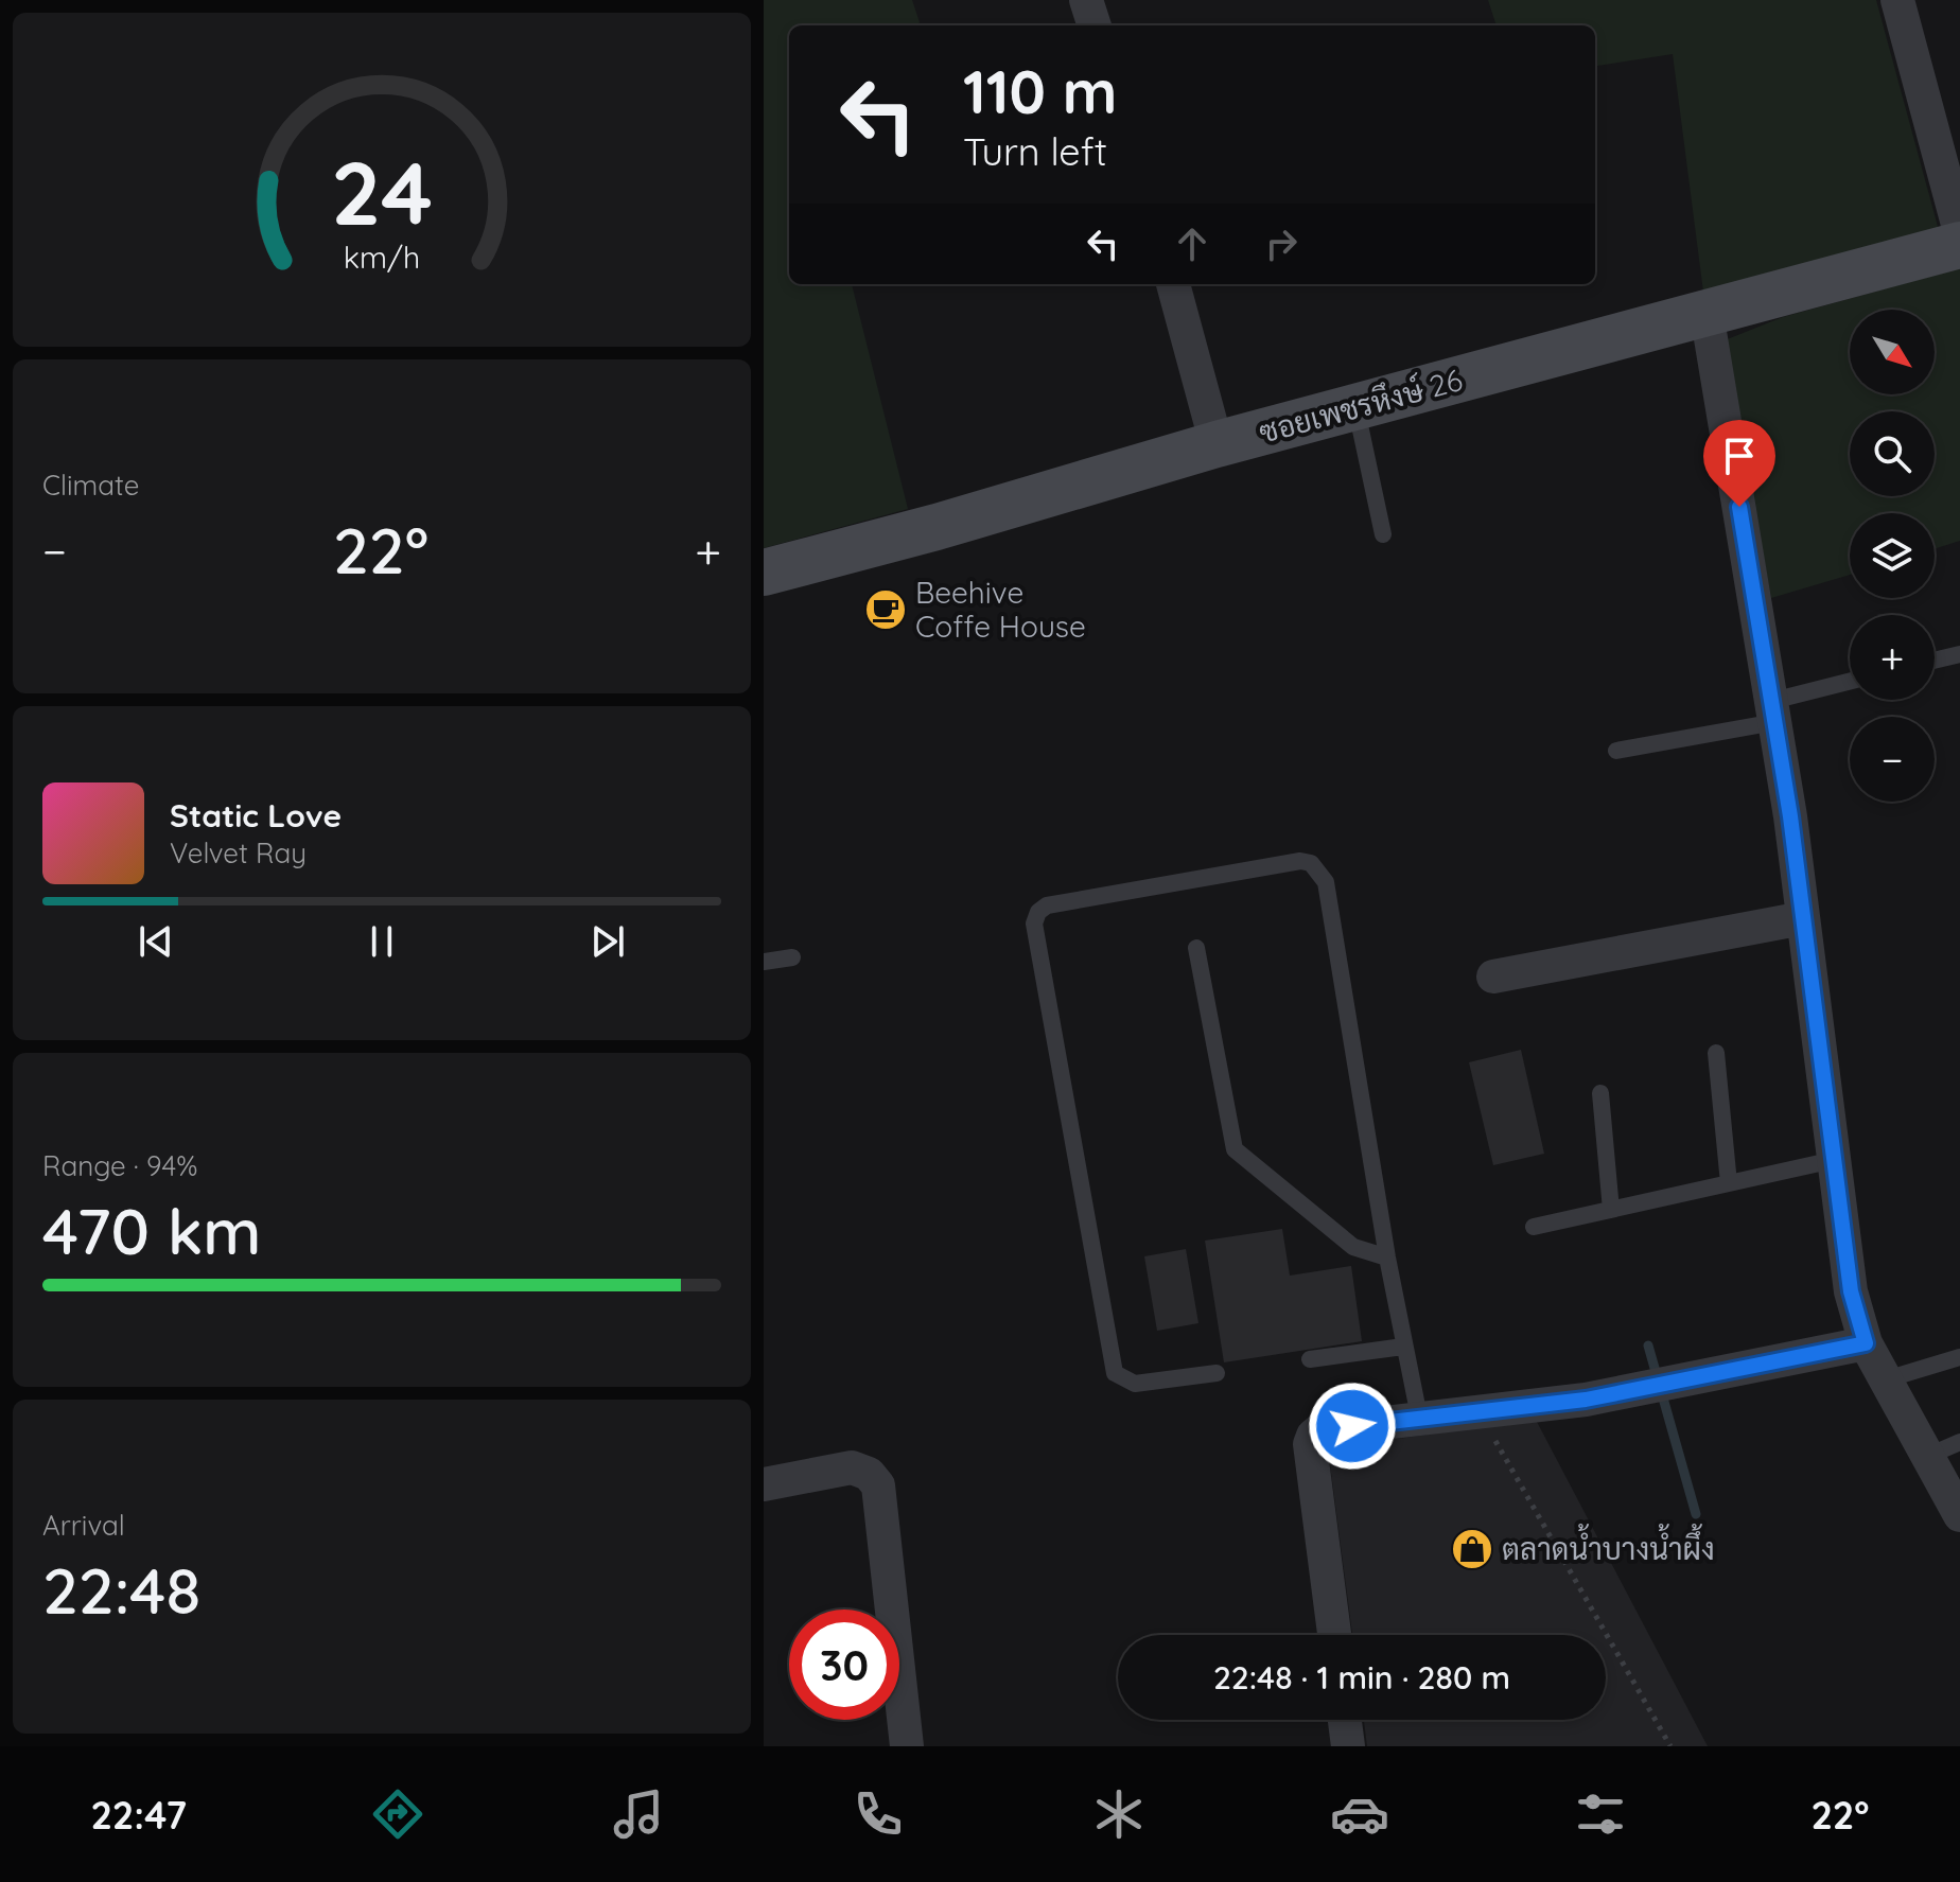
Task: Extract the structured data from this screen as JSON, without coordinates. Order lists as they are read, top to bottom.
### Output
{
  "streets": {
    "street": ["ซอยเพชรหึงษ์ 26"]
  },
  "places": {
    "cafe": ["Beehive Coffe House"],
    "shop": ["ตลาดน้ำบางน้ำผึ้ง"]
  },
  "north": "bottom right",
  "page": {
    "turn": ["110 m", "Turn left"],
    "map_buttons": ["+", "−"],
    "tile": [
      "Climate",
      ["Range · 94%", "470 km"],
      ["Arrival", "22:48"]
    ],
    "heat": ["−", "22°", "+"],
    "song": ["Static Love", "Velvet Ray"],
    "limit": "30",
    "trip": "22:48 · 1 min · 280 m",
    "tabs": ["22:47", "22°"],
    "gauge": ["24", "km/h"]
  }
}
